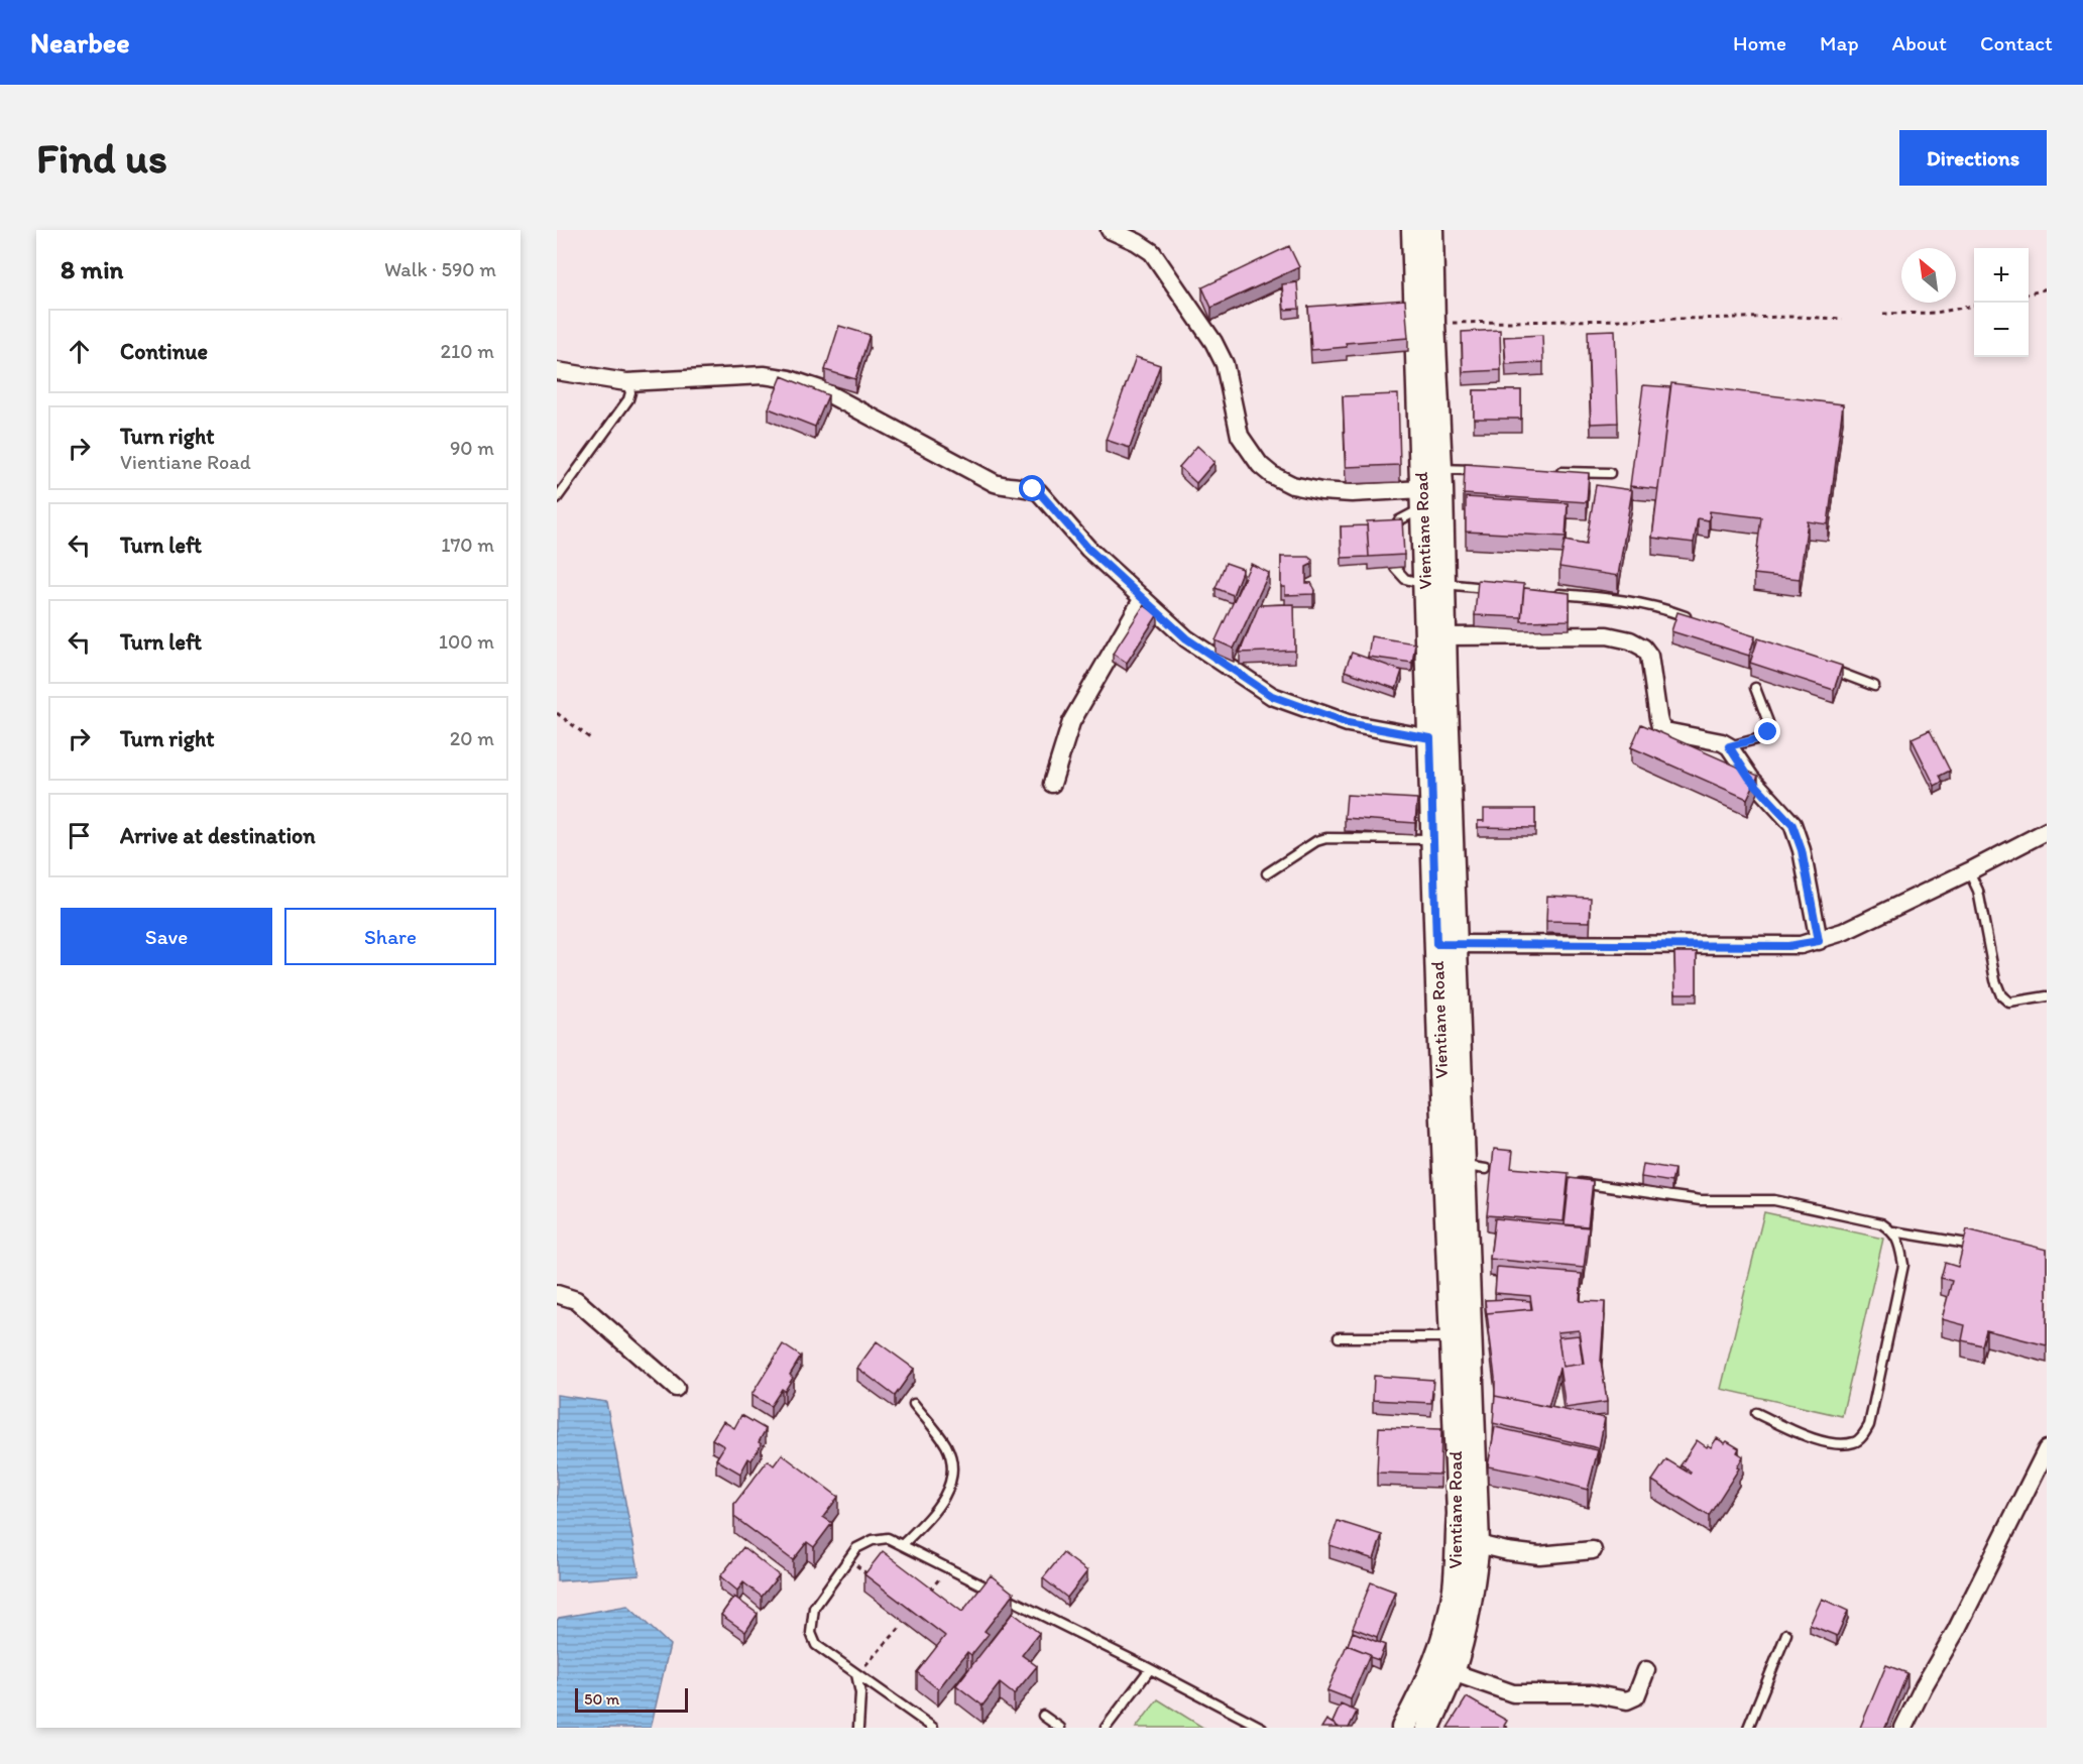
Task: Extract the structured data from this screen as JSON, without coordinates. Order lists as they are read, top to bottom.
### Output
{
  "streets": {
    "main road": ["Vientiane Road"]
  },
  "scale_bar": "50 m",
  "north": "top left",
  "page": {
    "header": "Nearbee",
    "nav": [
      "Home",
      "Map",
      "About",
      "Contact"
    ],
    "buttons": [
      "Directions",
      ["Save", "Share"]
    ],
    "title": "Find us",
    "heading": ["8 min", "Walk · 590 m"],
    "map_buttons": ["+", "−"],
    "list": [
      ["Continue", "210 m"],
      ["Turn right", "Vientiane Road", "90 m"],
      ["Turn left", "170 m"],
      ["Turn left", "100 m"],
      ["Turn right", "20 m"],
      "Arrive at destination"
    ],
    "scale": "50 m"
  }
}
